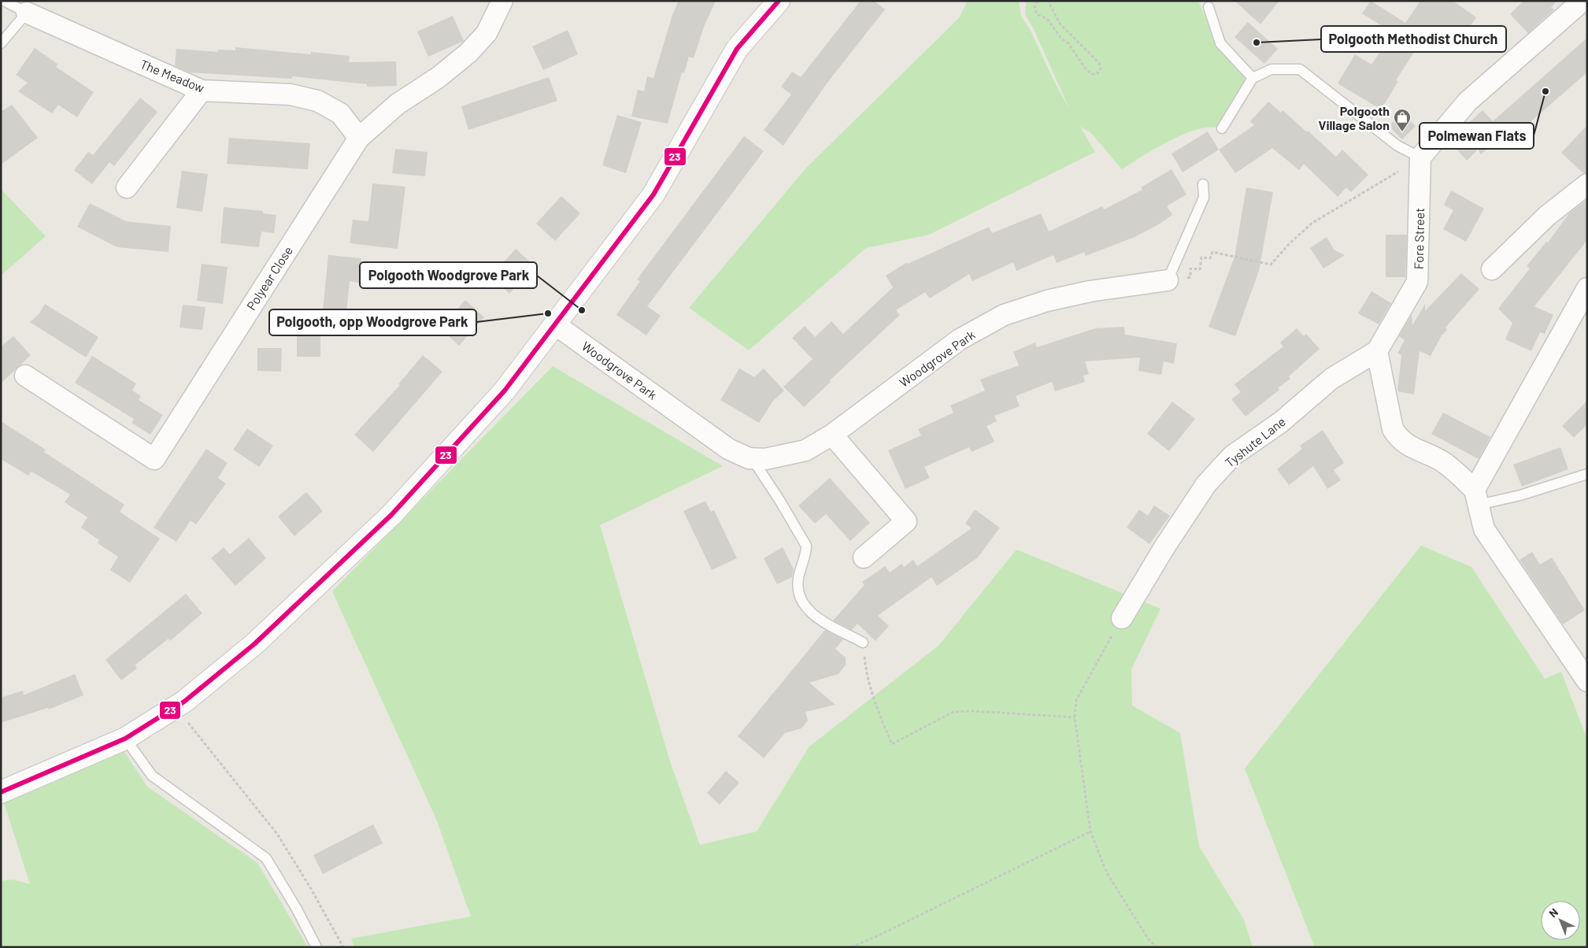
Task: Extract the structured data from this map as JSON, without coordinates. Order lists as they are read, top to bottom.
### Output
{
  "streets": {
    "street": [
      "The Meadow",
      "Fore Street",
      "Polyear Close",
      "Woodgrove Park",
      "Tyshute Lane"
    ]
  },
  "crossings": [
    ["The Meadow", "Polyear Close"],
    ["Fore Street", "Tyshute Lane"]
  ],
  "places": {
    "other": [
      "Polgooth Methodist Church",
      "Polmewan Flats",
      "Polgooth Woodgrove Park",
      "Polgooth, opp Woodgrove Park"
    ],
    "shop": ["Polgooth Village Salon"]
  },
  "lines": ["transit line 23"],
  "north": "top left"
}
